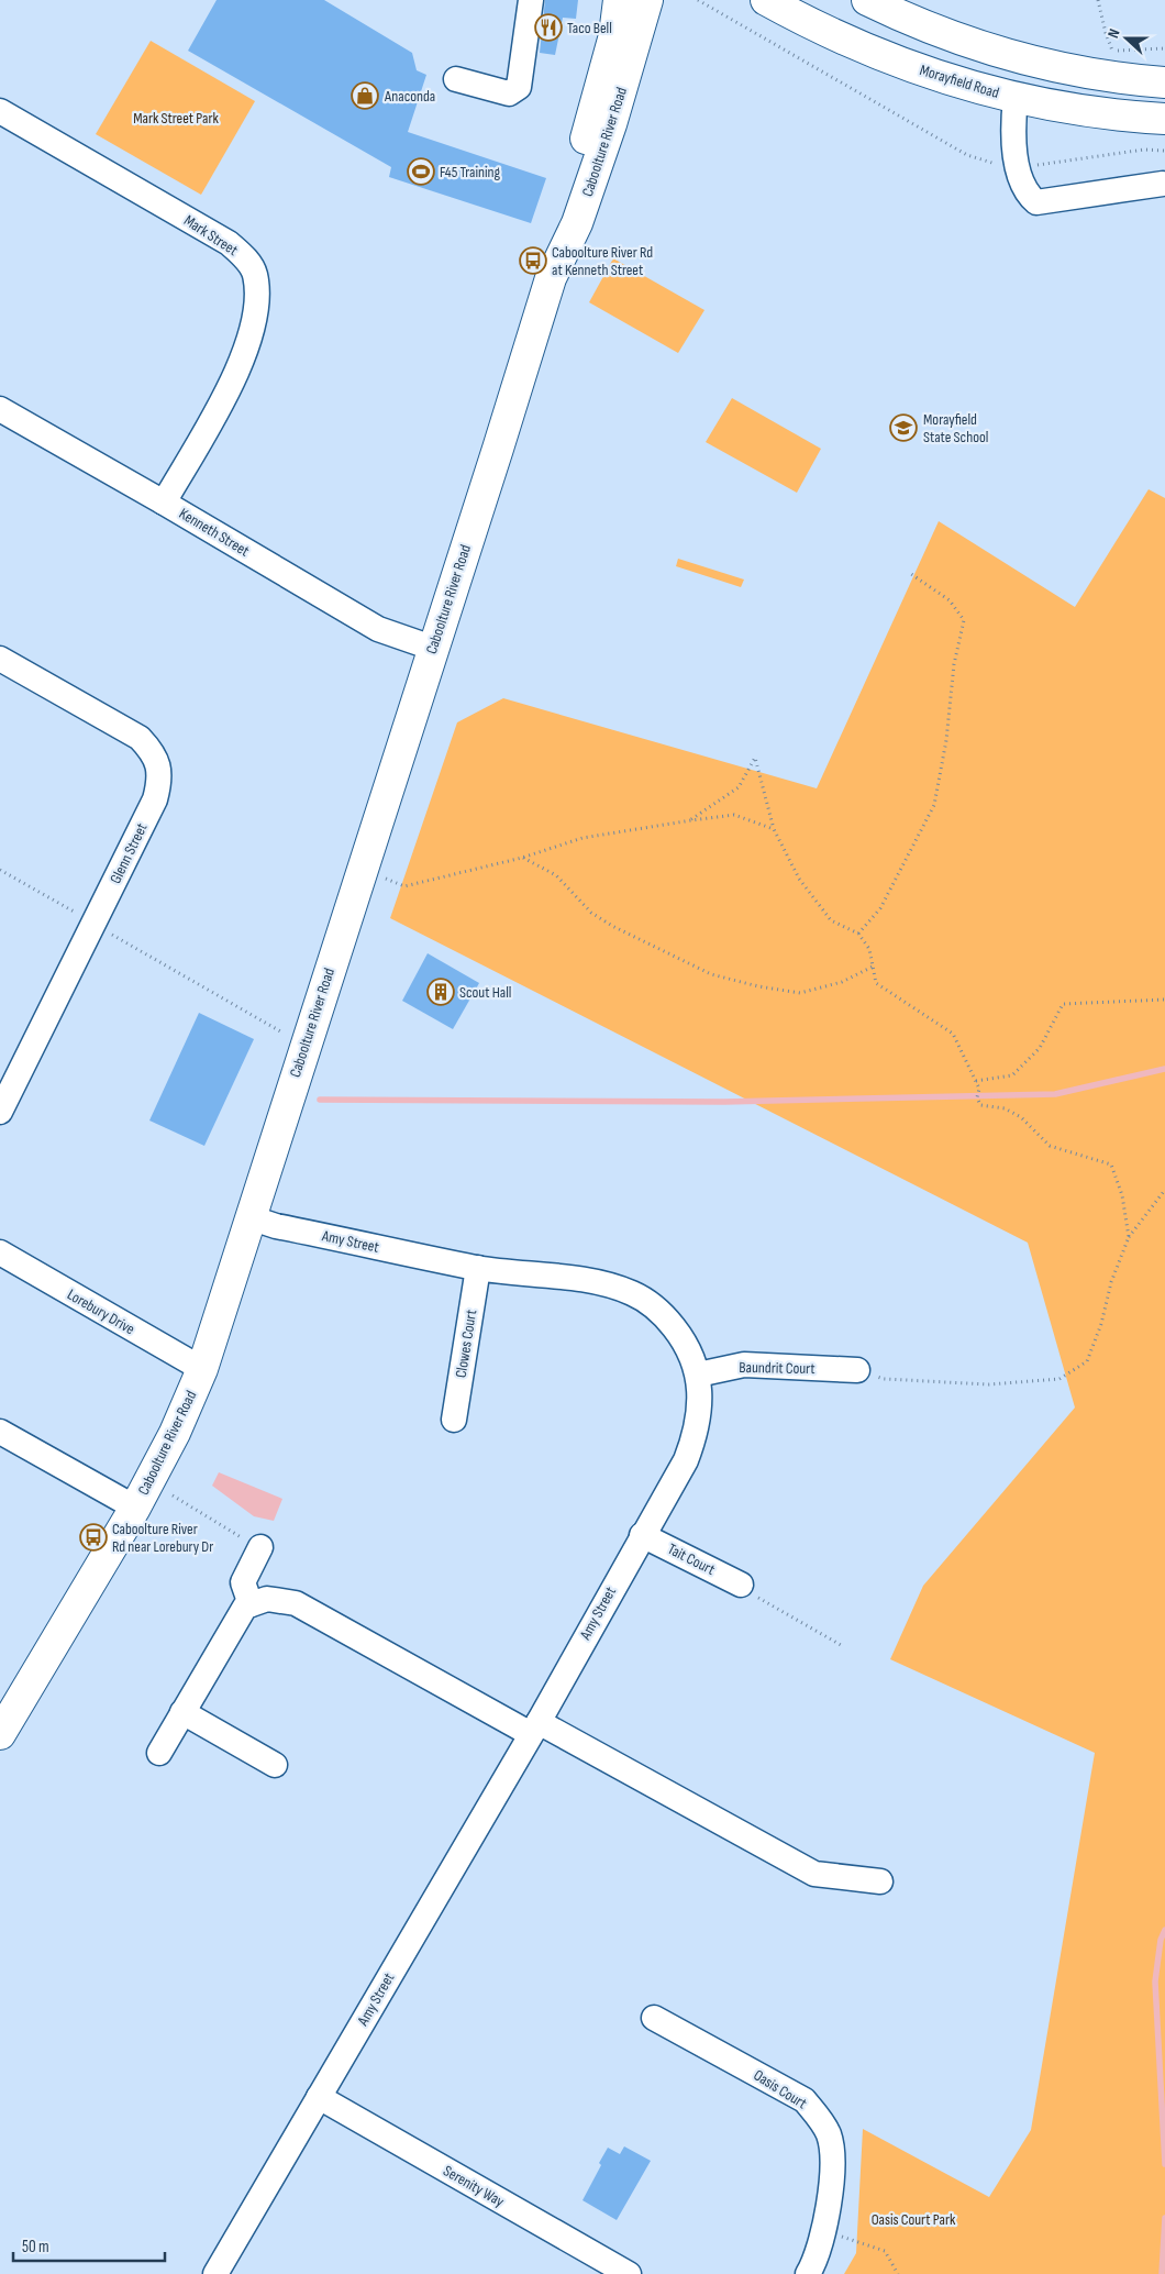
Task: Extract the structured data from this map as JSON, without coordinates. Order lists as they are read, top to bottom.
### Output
{
  "streets": {
    "main road": ["Morayfield Road", "Caboolture River Road"],
    "street": [
      "Mark Street",
      "Kenneth Street",
      "Glenn Street",
      "Amy Street",
      "Lorebury Drive",
      "Clowes Court",
      "Baundrit Court",
      "Tait Court",
      "Oasis Court",
      "Serenity Way"
    ]
  },
  "crossings": [
    ["Caboolture River Road", "Kenneth Street"],
    ["Caboolture River Road", "Amy Street"],
    ["Caboolture River Road", "Lorebury Drive"],
    ["Mark Street", "Kenneth Street"],
    ["Amy Street", "Clowes Court"],
    ["Amy Street", "Baundrit Court"],
    ["Amy Street", "Tait Court"],
    ["Amy Street", "Serenity Way"]
  ],
  "parks": ["Mark Street Park", "Oasis Court Park"],
  "places": {
    "restaurant": ["Taco Bell"],
    "shop": ["Anaconda"],
    "sports": ["F45 Training"],
    "bus stop": ["Caboolture River Rd at Kenneth Street", "Caboolture River Rd near Lorebury Dr"],
    "school or university": ["Morayfield State School"],
    "building": ["Scout Hall"]
  },
  "scale_bar": "50 m",
  "north": "left"
}
